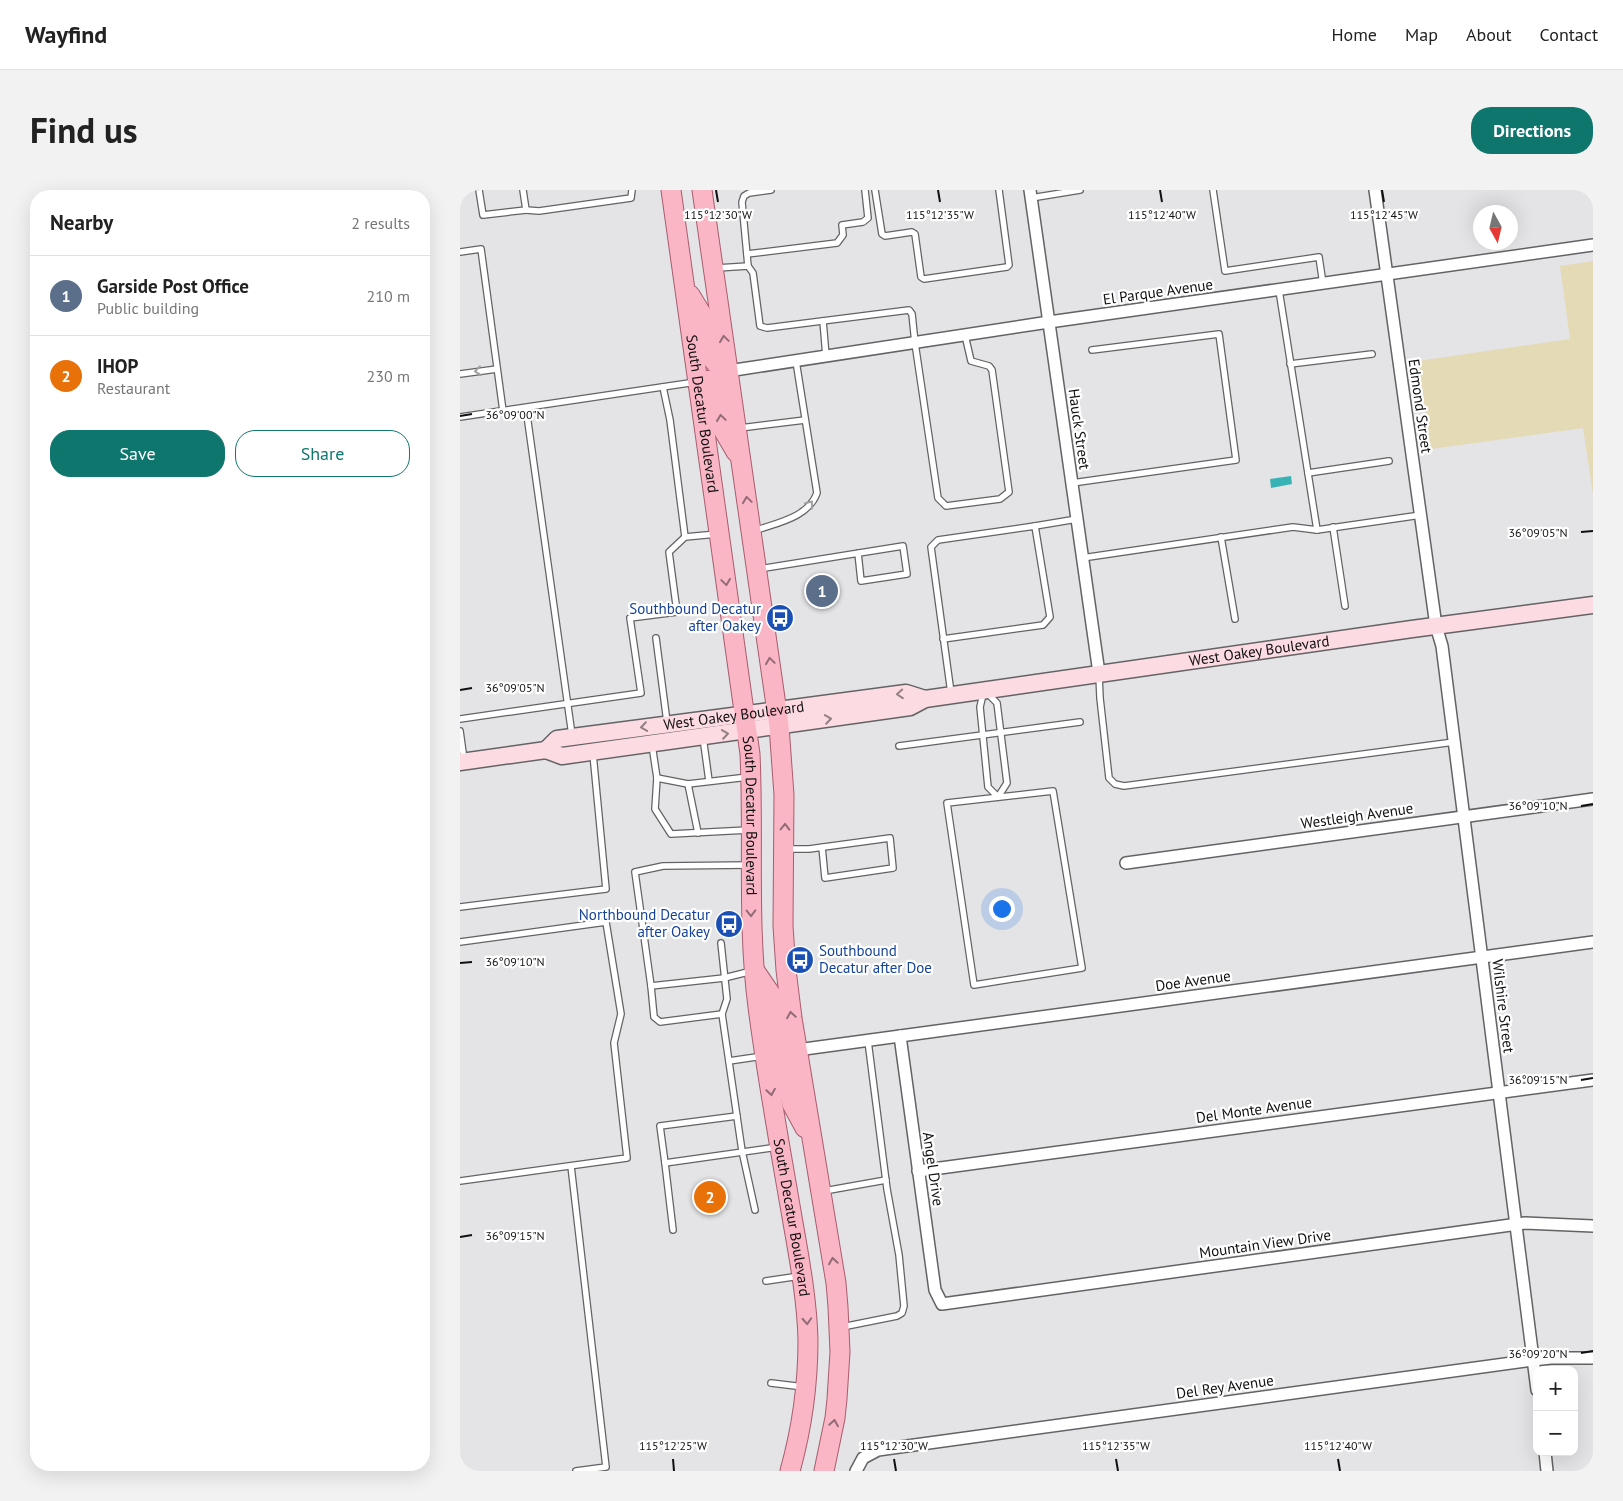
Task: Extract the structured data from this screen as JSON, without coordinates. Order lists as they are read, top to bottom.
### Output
{
  "streets": {
    "main road": ["South Decatur Boulevard", "West Oakey Boulevard"],
    "street": [
      "El Parque Avenue",
      "Edmond Street",
      "Hauck Street",
      "Westleigh Avenue",
      "Doe Avenue",
      "Wilshire Street",
      "Del Monte Avenue",
      "Angel Drive",
      "Mountain View Drive",
      "Del Rey Avenue"
    ]
  },
  "crossings": [
    ["El Parque Avenue", "Edmond Street"],
    ["El Parque Avenue", "South Decatur Boulevard"],
    ["El Parque Avenue", "Hauck Street"],
    ["Edmond Street", "West Oakey Boulevard"],
    ["Edmond Street", "Wilshire Street"],
    ["South Decatur Boulevard", "West Oakey Boulevard"],
    ["South Decatur Boulevard", "Doe Avenue"],
    ["Hauck Street", "West Oakey Boulevard"],
    ["West Oakey Boulevard", "Wilshire Street"],
    ["Westleigh Avenue", "Wilshire Street"],
    ["Doe Avenue", "Wilshire Street"],
    ["Doe Avenue", "Angel Drive"],
    ["Wilshire Street", "Del Monte Avenue"],
    ["Wilshire Street", "Mountain View Drive"],
    ["Wilshire Street", "Del Rey Avenue"],
    ["Del Monte Avenue", "Angel Drive"],
    ["Angel Drive", "Mountain View Drive"]
  ],
  "places": {
    "bus stop": ["Southbound Decatur after Oakey", "Northbound Decatur after Oakey", "Southbound Decatur after Doe"]
  },
  "north": "bottom",
  "page": {
    "header": "Wayfind",
    "nav": [
      "Home",
      "Map",
      "About",
      "Contact"
    ],
    "title": "Find us",
    "buttons": [
      "Directions",
      ["Save", "Share"]
    ],
    "heading": ["Nearby", "2 results"],
    "list": [
      {
        "mark": "1",
        "name": "Garside Post Office",
        "note": "Public building",
        "value": "210 m"
      },
      {
        "mark": "2",
        "name": "IHOP",
        "note": "Restaurant",
        "value": "230 m"
      }
    ],
    "pins": ["1", "2"],
    "map_buttons": ["+", "−"]
  },
  "coordinates": [
    "115°12'30\"W",
    "115°12'35\"W",
    "115°12'40\"W",
    "115°12'45\"W",
    "36°09'00\"N",
    "36°09'05\"N",
    "36°09'10\"N",
    "36°09'15\"N",
    "36°09'20\"N",
    "115°12'25\"W"
  ]
}
